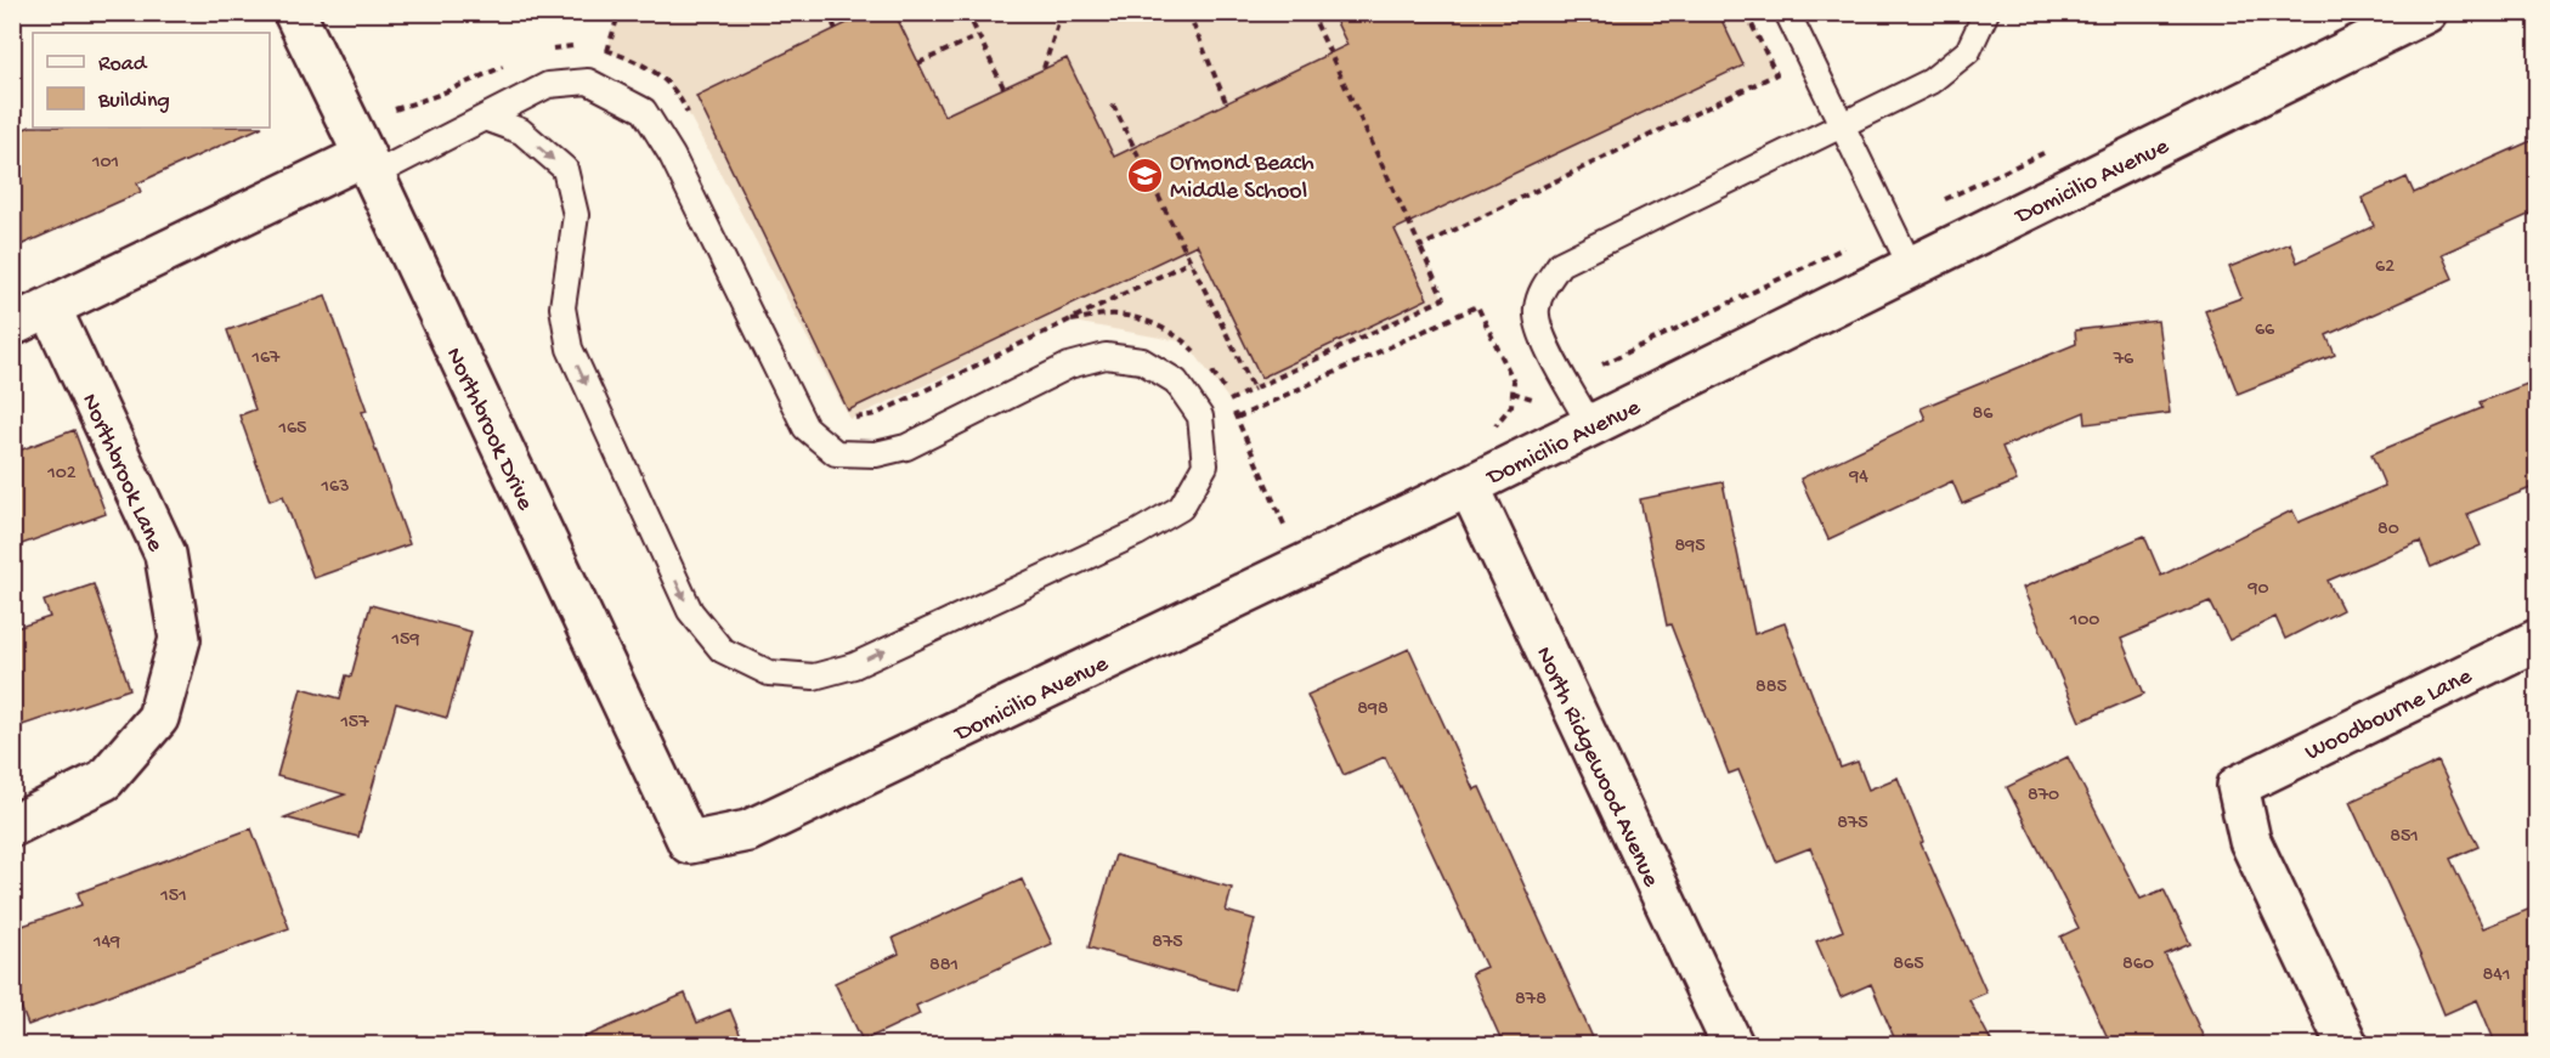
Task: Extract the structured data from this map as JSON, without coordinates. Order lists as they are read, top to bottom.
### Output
{
  "streets": {
    "street": [
      "Domicilio Avenue",
      "Northbrook Drive",
      "Northbrook Lane",
      "Woodbourne Lane",
      "North Ridgewood Avenue"
    ]
  },
  "crossings": [
    ["Domicilio Avenue", "Northbrook Drive"],
    ["Domicilio Avenue", "North Ridgewood Avenue"]
  ],
  "places": {
    "school or university": ["Ormond Beach Middle School"]
  },
  "house_numbers": [
    "101",
    "62",
    "66",
    "167",
    "76",
    "86",
    "165",
    "102",
    "94",
    "163",
    "80",
    "895",
    "90",
    "100",
    "159",
    "885",
    "898",
    "157",
    "870",
    "875",
    "851",
    "151",
    "149",
    "875",
    "865",
    "860",
    "881",
    "841",
    "878"
  ],
  "legend": ["Road", "Building"]
}
